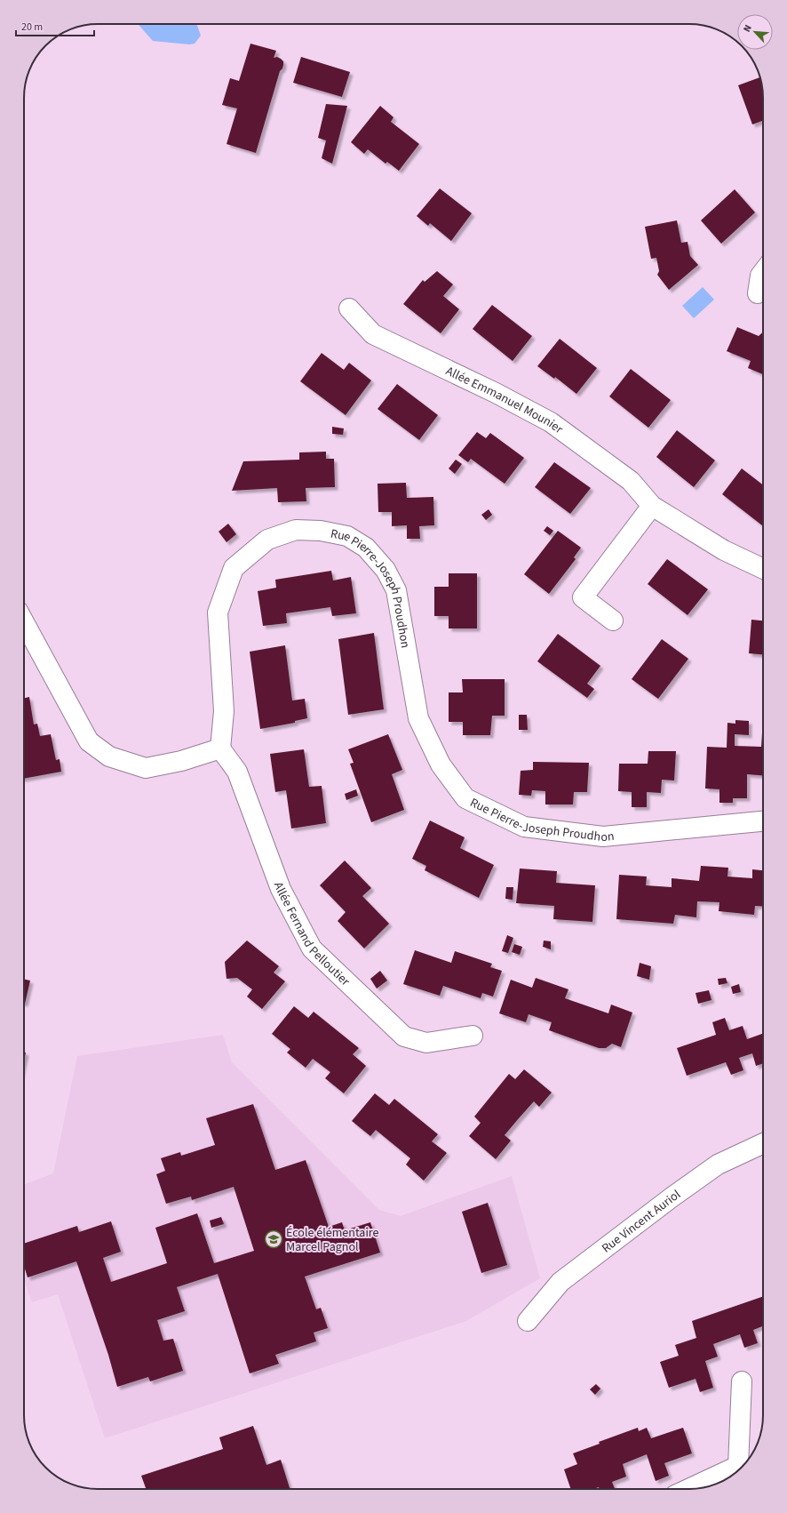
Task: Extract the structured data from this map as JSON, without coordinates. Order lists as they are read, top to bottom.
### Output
{
  "streets": {
    "street": [
      "Allée Emmanuel Mounier",
      "Rue Pierre-Joseph Proudhon",
      "Allée Fernand Pelloutier",
      "Rue Vincent Auriol"
    ]
  },
  "crossings": [
    ["Rue Pierre-Joseph Proudhon", "Allée Fernand Pelloutier"]
  ],
  "places": {
    "school or university": ["École élémentaire Marcel Pagnol"]
  },
  "scale_bar": "20 m",
  "north": "top left"
}
